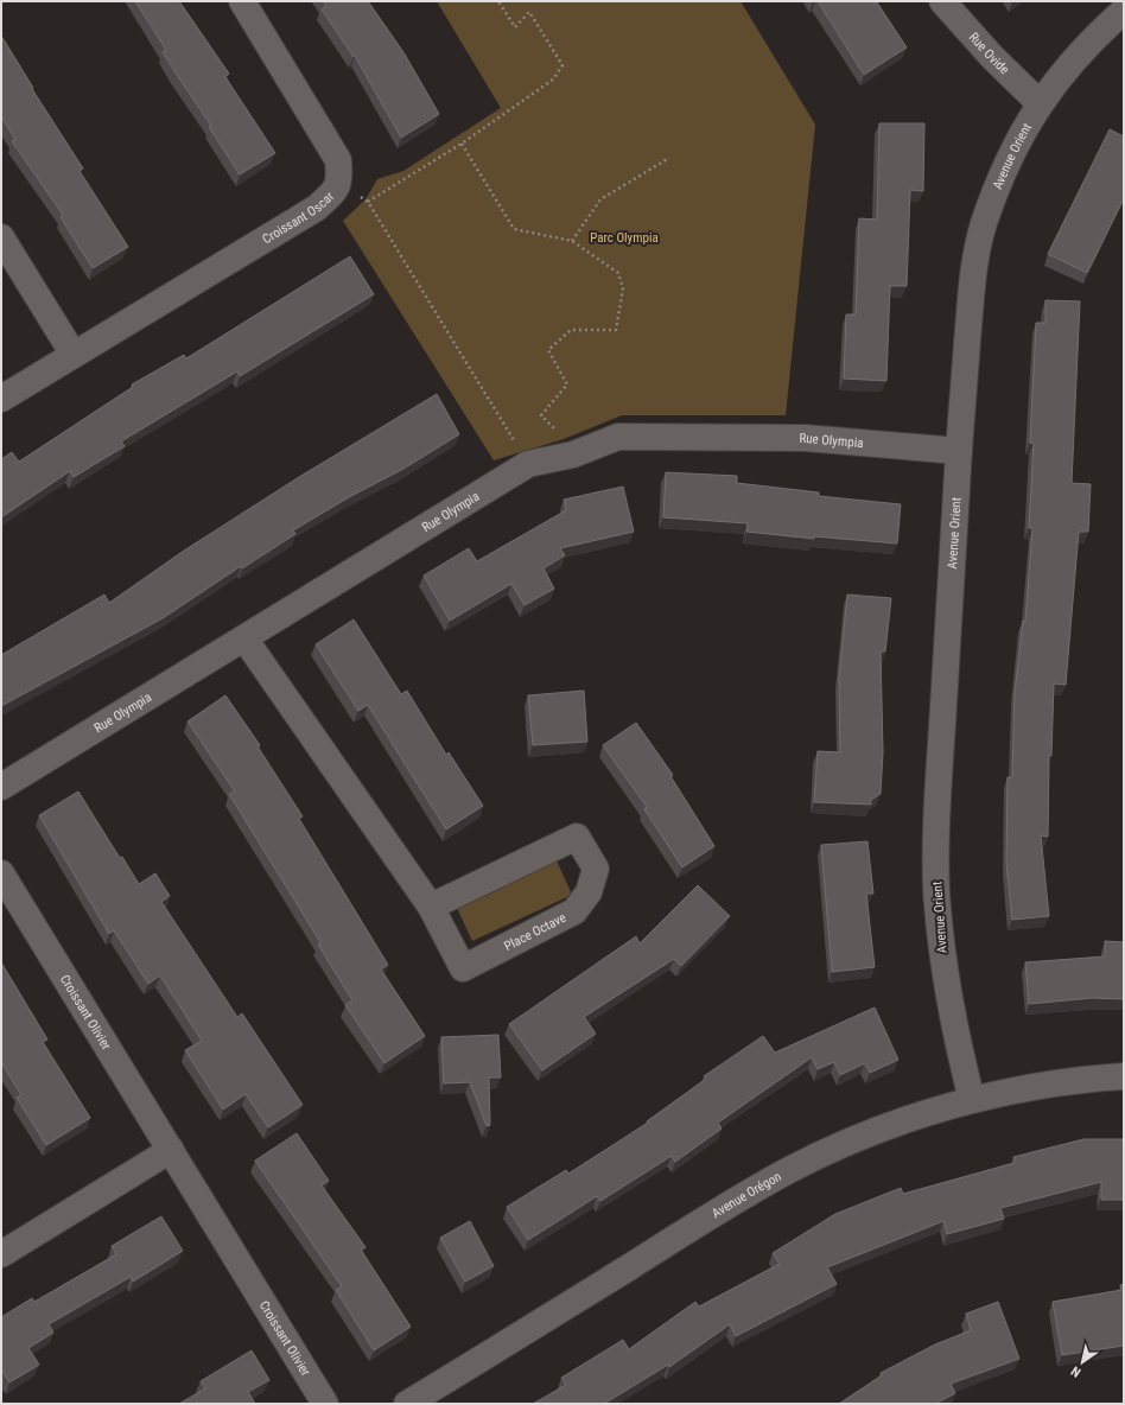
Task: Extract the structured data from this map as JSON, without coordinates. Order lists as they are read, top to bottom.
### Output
{
  "streets": {
    "street": [
      "Rue Ovide",
      "Avenue Orient",
      "Croissant Oscar",
      "Rue Olympia",
      "Place Octave",
      "Croissant Olivier",
      "Avenue Orégon"
    ]
  },
  "crossings": [
    ["Rue Ovide", "Avenue Orient"],
    ["Avenue Orient", "Rue Olympia"],
    ["Avenue Orient", "Avenue Orégon"],
    ["Rue Olympia", "Place Octave"]
  ],
  "parks": ["Parc Olympia"],
  "north": "bottom left"
}
